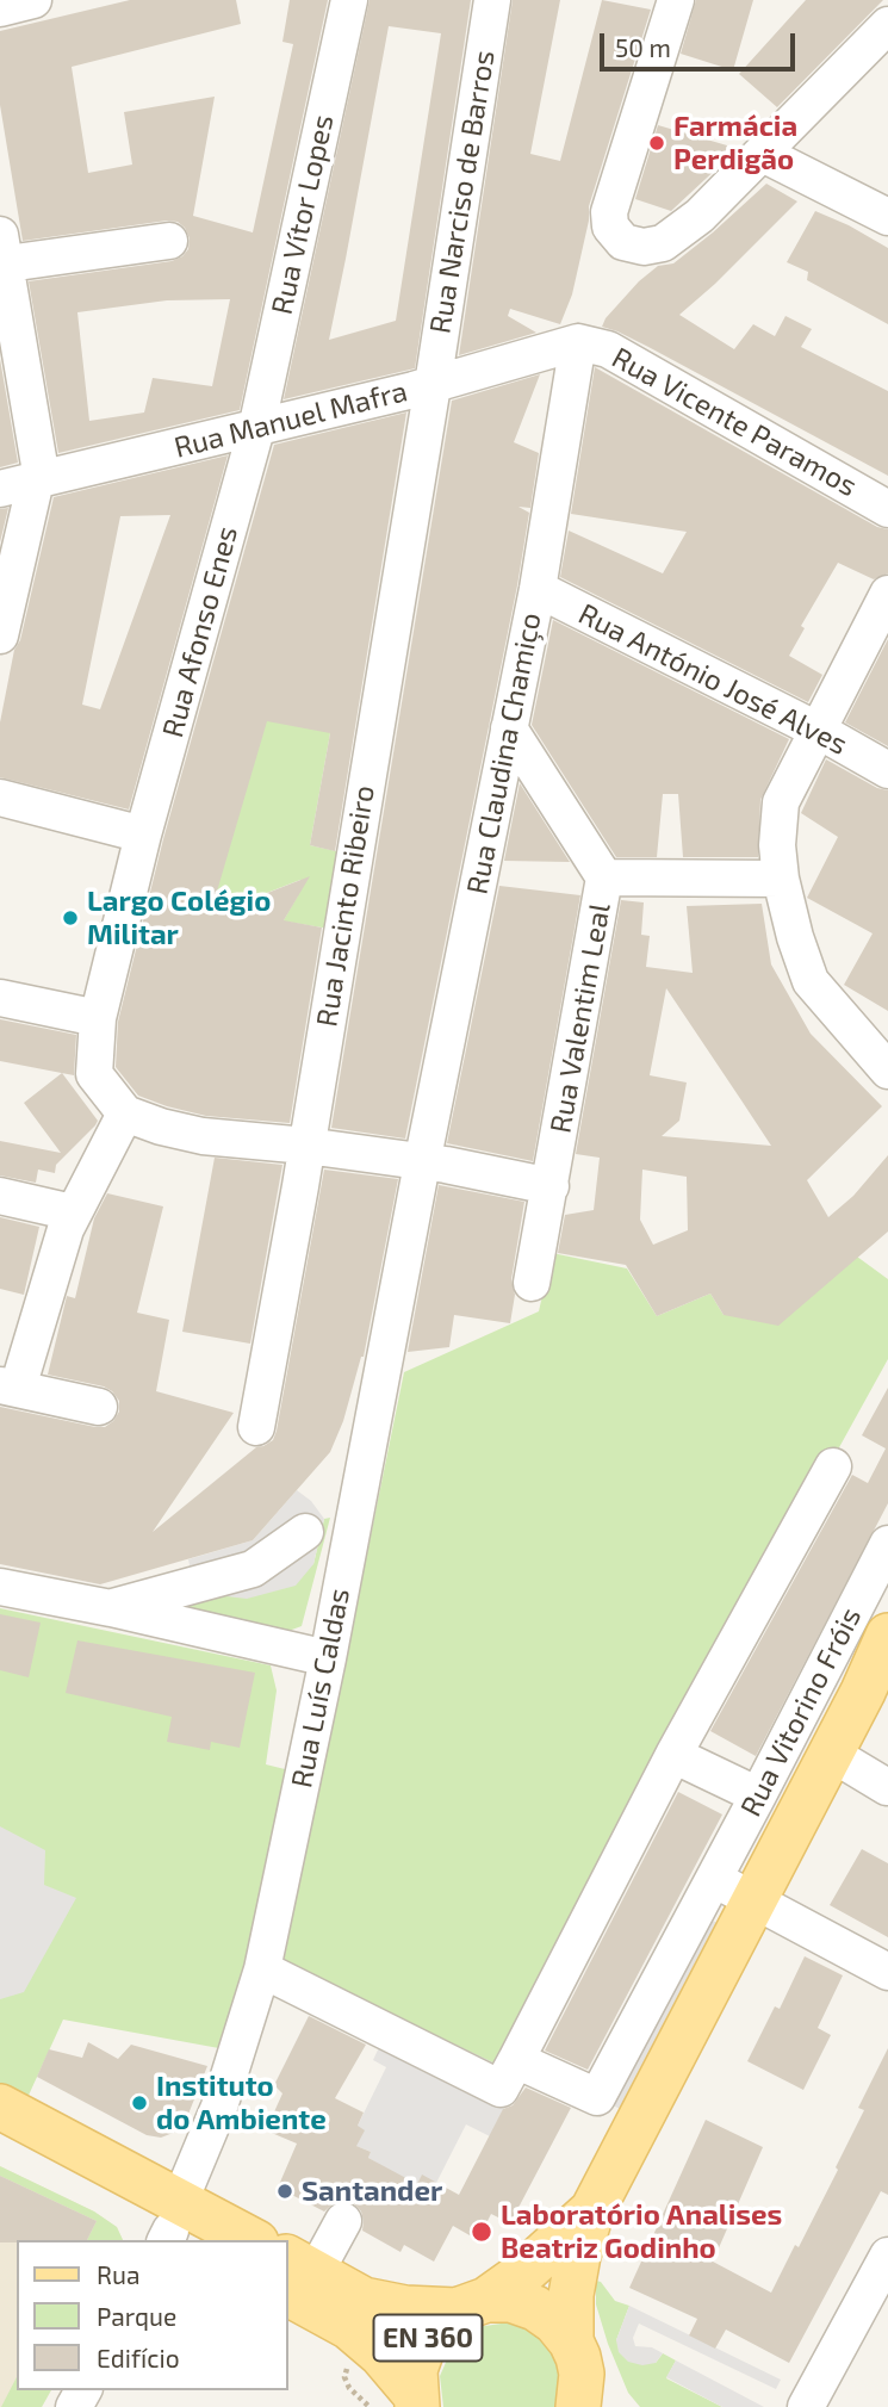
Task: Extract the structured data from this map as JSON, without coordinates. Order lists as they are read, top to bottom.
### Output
{
  "streets": {
    "main road": ["Rua Vitorino Fróis", "EN 360"],
    "street": [
      "Rua Narciso de Barros",
      "Rua Vítor Lopes",
      "Rua Manuel Mafra",
      "Rua Vicente Paramos",
      "Rua Afonso Enes",
      "Rua António José Alves",
      "Rua Claudina Chamiço",
      "Rua Jacinto Ribeiro",
      "Rua Valentim Leal",
      "Rua Luís Caldas"
    ]
  },
  "crossings": [
    ["Rua Narciso de Barros", "Rua Manuel Mafra"],
    ["Rua Narciso de Barros", "Rua Jacinto Ribeiro"],
    ["Rua Vítor Lopes", "Rua Manuel Mafra"],
    ["Rua Vítor Lopes", "Rua Afonso Enes"],
    ["Rua Manuel Mafra", "Rua Vicente Paramos"],
    ["Rua Manuel Mafra", "Rua Afonso Enes"],
    ["Rua Manuel Mafra", "Rua Claudina Chamiço"],
    ["Rua Manuel Mafra", "Rua Jacinto Ribeiro"],
    ["Rua Vicente Paramos", "Rua Claudina Chamiço"],
    ["Rua António José Alves", "Rua Claudina Chamiço"],
    ["Rua Claudina Chamiço", "Rua Valentim Leal"],
    ["Rua Claudina Chamiço", "Rua Luís Caldas"],
    ["Rua Vitorino Fróis", "EN 360"]
  ],
  "places": [
    "Farmácia Perdigão",
    "Largo Colégio Militar",
    "Instituto do Ambiente",
    "Santander",
    "Laboratório Analises Beatriz Godinho"
  ],
  "legend": ["Rua", "Parque", "Edifício"],
  "scale_bar": "50 m"
}
